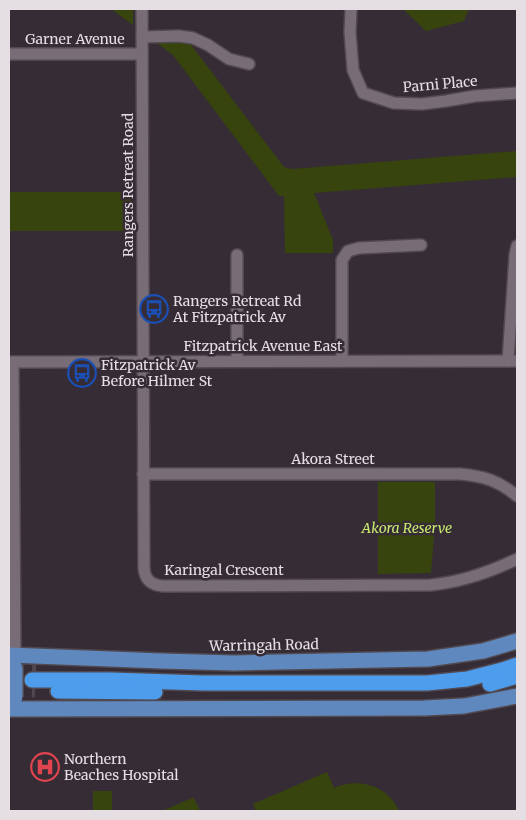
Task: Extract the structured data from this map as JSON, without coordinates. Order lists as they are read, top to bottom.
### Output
{
  "streets": {
    "main road": ["Warringah Road"],
    "street": [
      "Garner Avenue",
      "Parni Place",
      "Rangers Retreat Road",
      "Fitzpatrick Avenue East",
      "Akora Street",
      "Karingal Crescent"
    ]
  },
  "crossings": [
    ["Garner Avenue", "Rangers Retreat Road"],
    ["Rangers Retreat Road", "Fitzpatrick Avenue East"],
    ["Rangers Retreat Road", "Karingal Crescent"],
    ["Fitzpatrick Avenue East", "Karingal Crescent"],
    ["Akora Street", "Karingal Crescent"]
  ],
  "parks": ["Akora Reserve"],
  "places": {
    "bus stop": ["Rangers Retreat Rd At Fitzpatrick Av", "Fitzpatrick Av Before Hilmer St"],
    "hospital": ["Northern Beaches Hospital"]
  }
}
